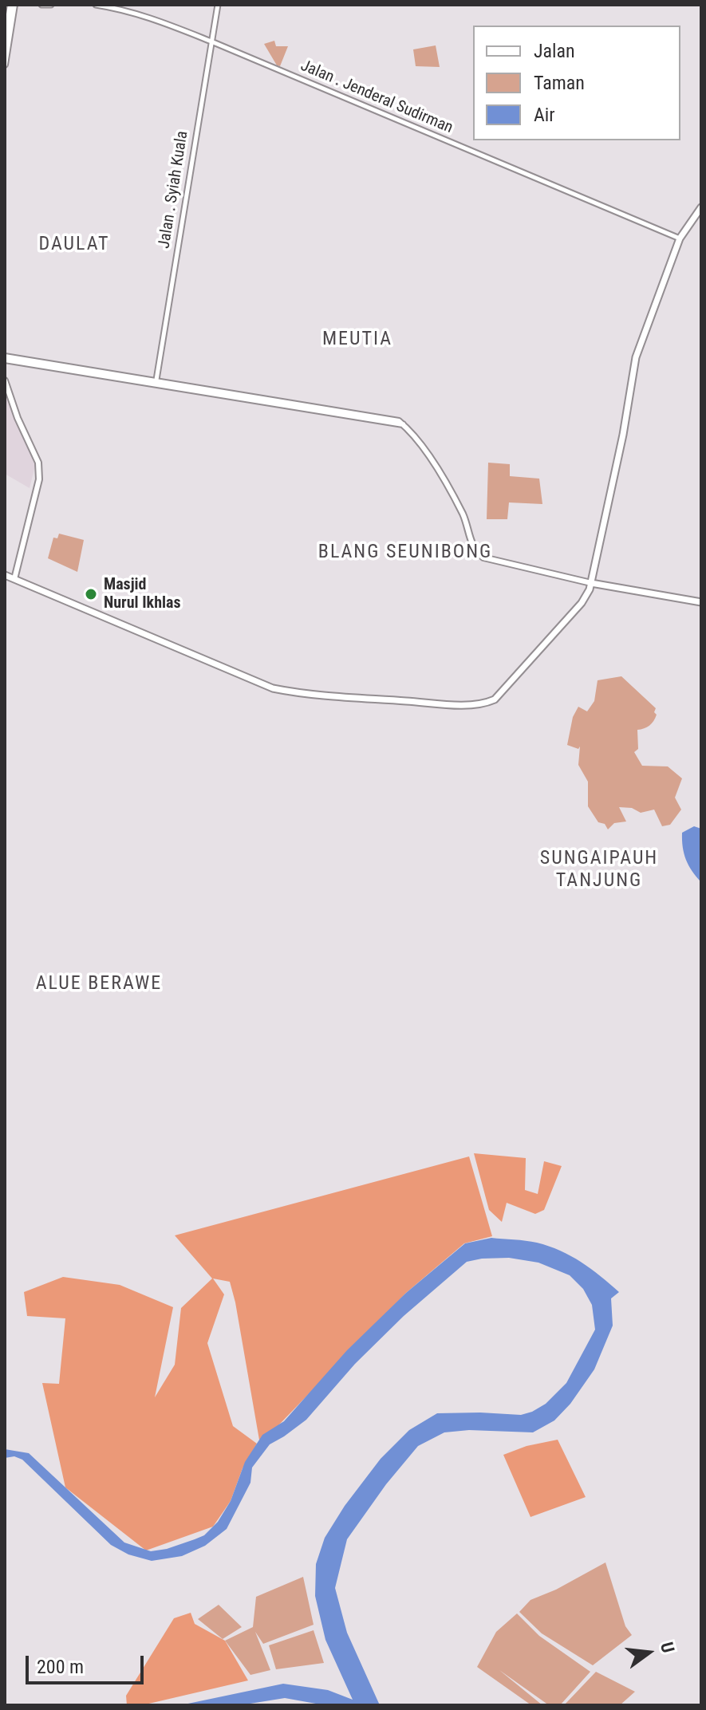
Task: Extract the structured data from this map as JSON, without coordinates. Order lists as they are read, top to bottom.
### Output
{
  "streets": {
    "street": ["Jalan . Jenderal Sudirman", "Jalan . Syiah Kuala"]
  },
  "crossings": [
    ["Jalan . Jenderal Sudirman", "Jalan . Syiah Kuala"]
  ],
  "districts": [
    "DAULAT",
    "MEUTIA",
    "BLANG SEUNIBONG",
    "SUNGAIPAUH TANJUNG",
    "ALUE BERAWE"
  ],
  "places": ["Masjid Nurul Ikhlas"],
  "legend": ["Jalan", "Taman", "Air"],
  "scale_bar": "200 m",
  "north": "right"
}
